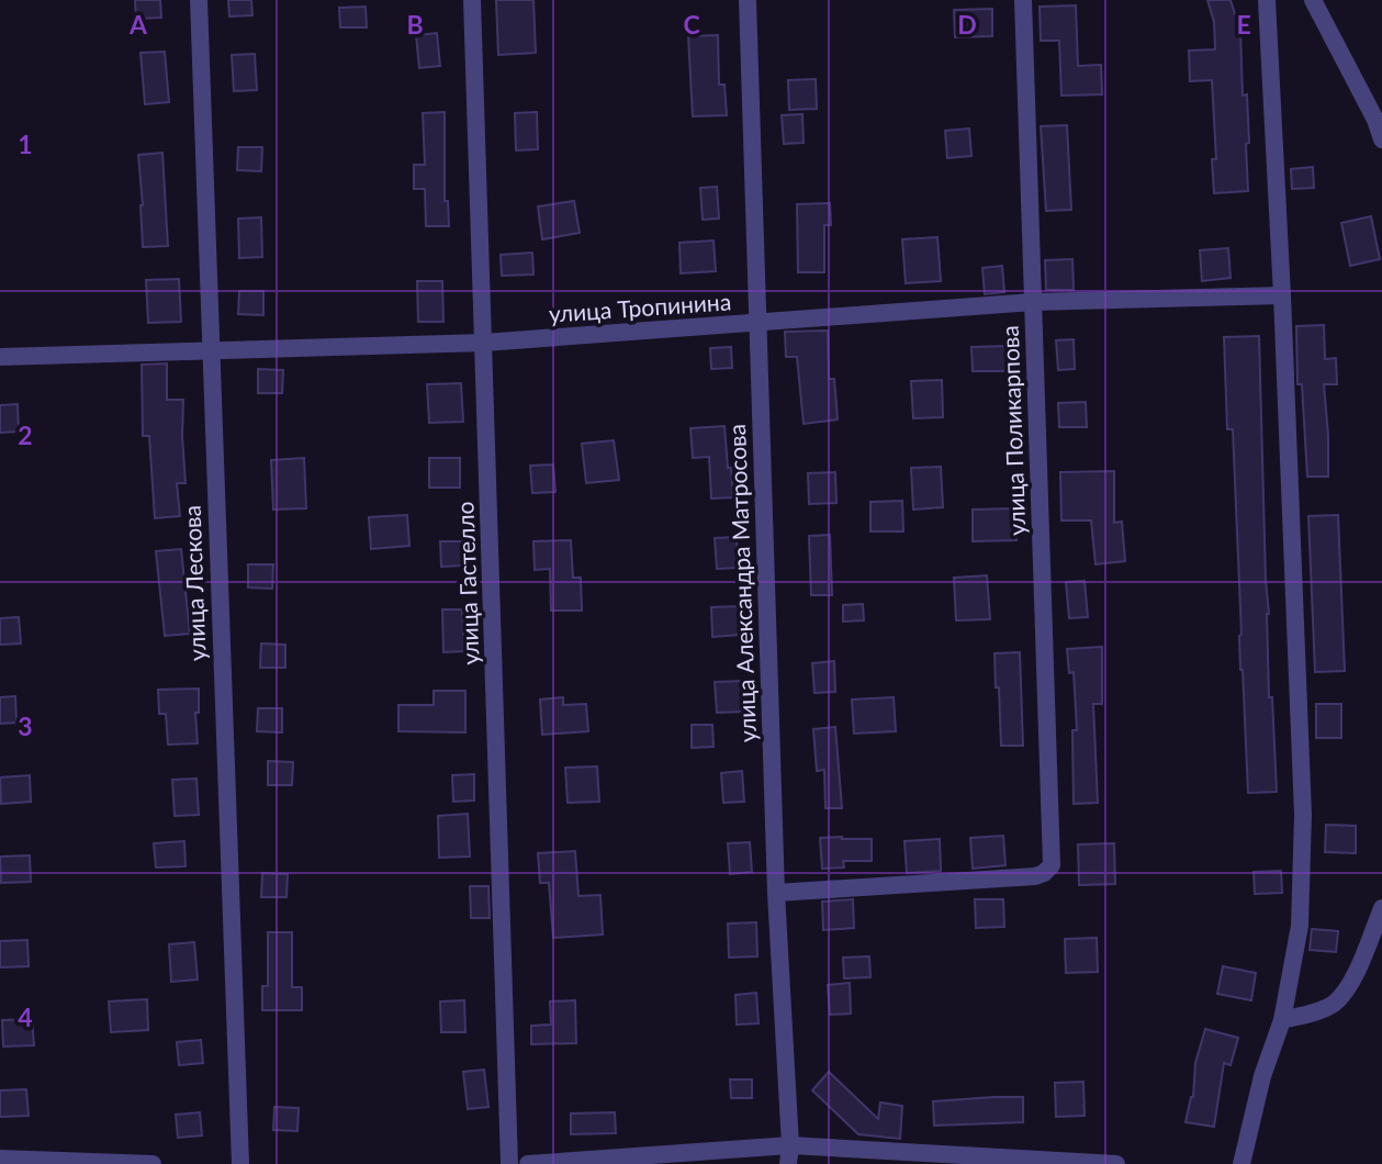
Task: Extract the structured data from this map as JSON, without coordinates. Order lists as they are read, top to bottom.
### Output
{
  "streets": {
    "street": [
      "улица Тропинина",
      "улица Поликарпова",
      "улица Лескова",
      "улица Гастелло",
      "улица Александра Матросова"
    ]
  },
  "crossings": [
    ["улица Тропинина", "улица Поликарпова"],
    ["улица Тропинина", "улица Лескова"],
    ["улица Тропинина", "улица Гастелло"],
    ["улица Тропинина", "улица Александра Матросова"],
    ["улица Поликарпова", "улица Александра Матросова"]
  ],
  "grid": {
    "columns": [
      "A",
      "B",
      "C",
      "D",
      "E"
    ],
    "rows": [
      "1",
      "2",
      "3",
      "4"
    ]
  }
}
